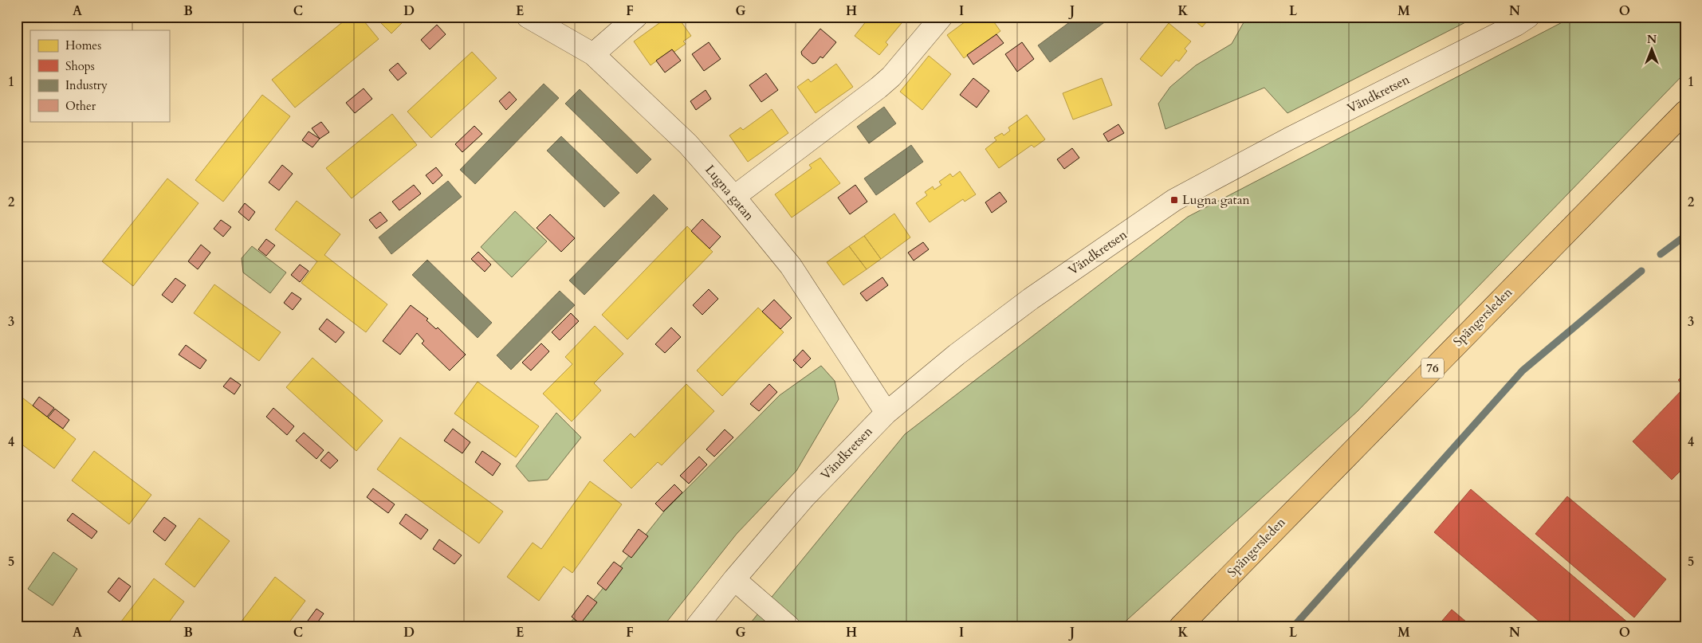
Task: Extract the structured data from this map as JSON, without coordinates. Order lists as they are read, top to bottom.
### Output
{
  "streets": {
    "main road": ["Spängersleden", "76"],
    "street": ["Vändkretsen", "Lugna gatan"]
  },
  "crossings": [
    ["Vändkretsen", "Lugna gatan"]
  ],
  "places": {
    "transit": ["Lugna gatan"]
  },
  "legend": [
    "Homes",
    "Shops",
    "Industry",
    "Other"
  ],
  "north": "top",
  "grid": {
    "columns": [
      "A",
      "B",
      "C",
      "D",
      "E",
      "F",
      "G",
      "H",
      "I",
      "J",
      "K",
      "L",
      "M",
      "N",
      "O"
    ],
    "rows": [
      "1",
      "2",
      "3",
      "4",
      "5"
    ]
  }
}
